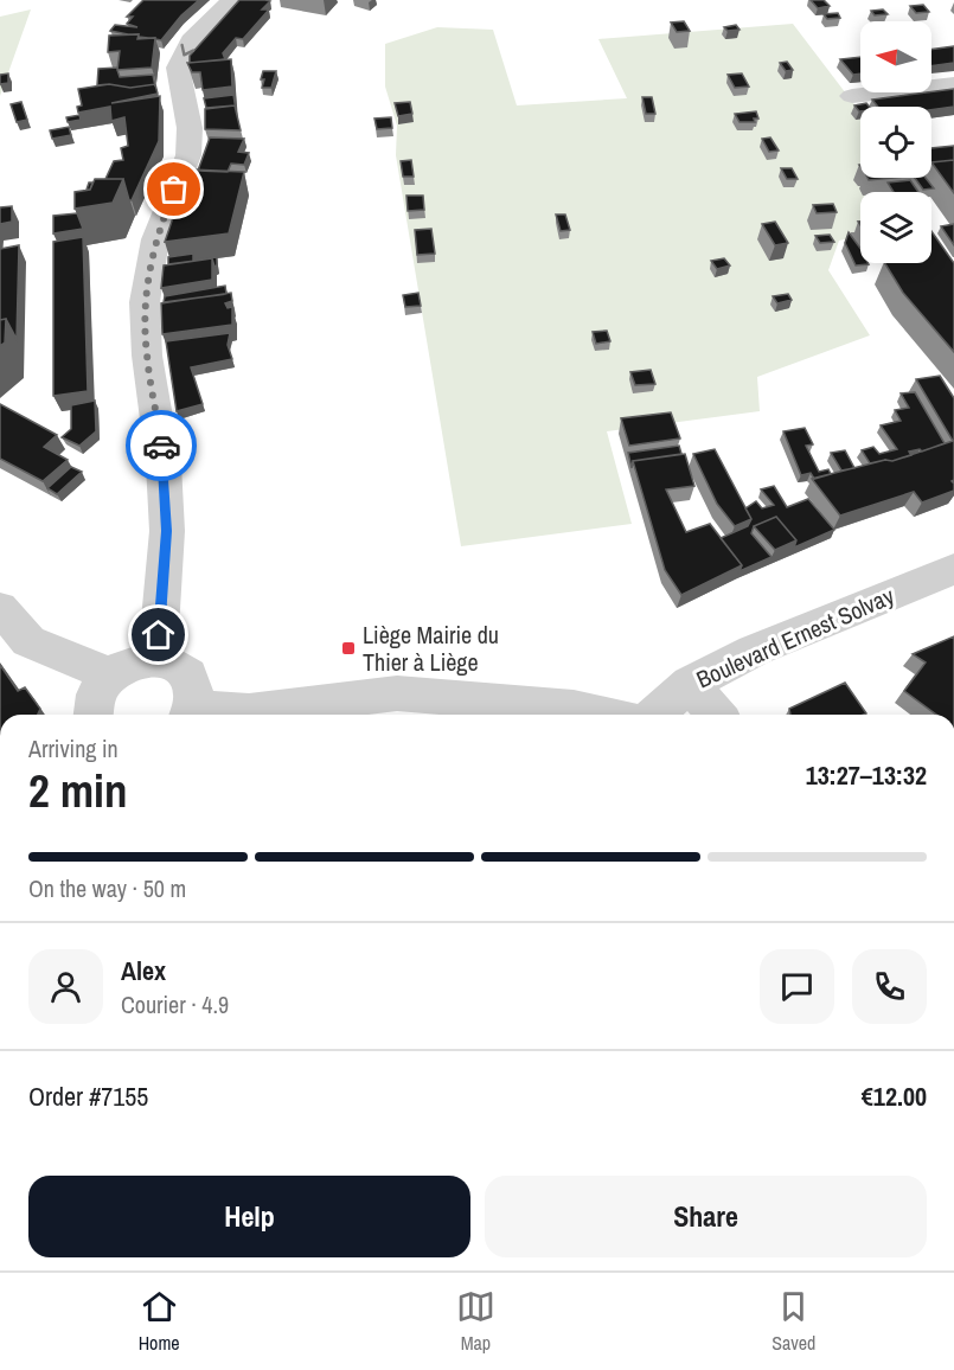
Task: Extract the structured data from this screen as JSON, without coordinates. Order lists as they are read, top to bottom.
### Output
{
  "streets": {
    "street": ["Boulevard Ernest Solvay"]
  },
  "places": {
    "transit": ["Liège Mairie du Thier à Liège"]
  },
  "north": "left",
  "page": {
    "heading": ["2 min", "Arriving in", "13:27–13:32"],
    "panel": [
      "Alex",
      "Courier · 4.9",
      "Order #7155",
      "€12.00"
    ],
    "bar": "On the way · 50 m",
    "buttons": ["Help", "Share"],
    "tabs": ["Home", "Map", "Saved"]
  }
}
